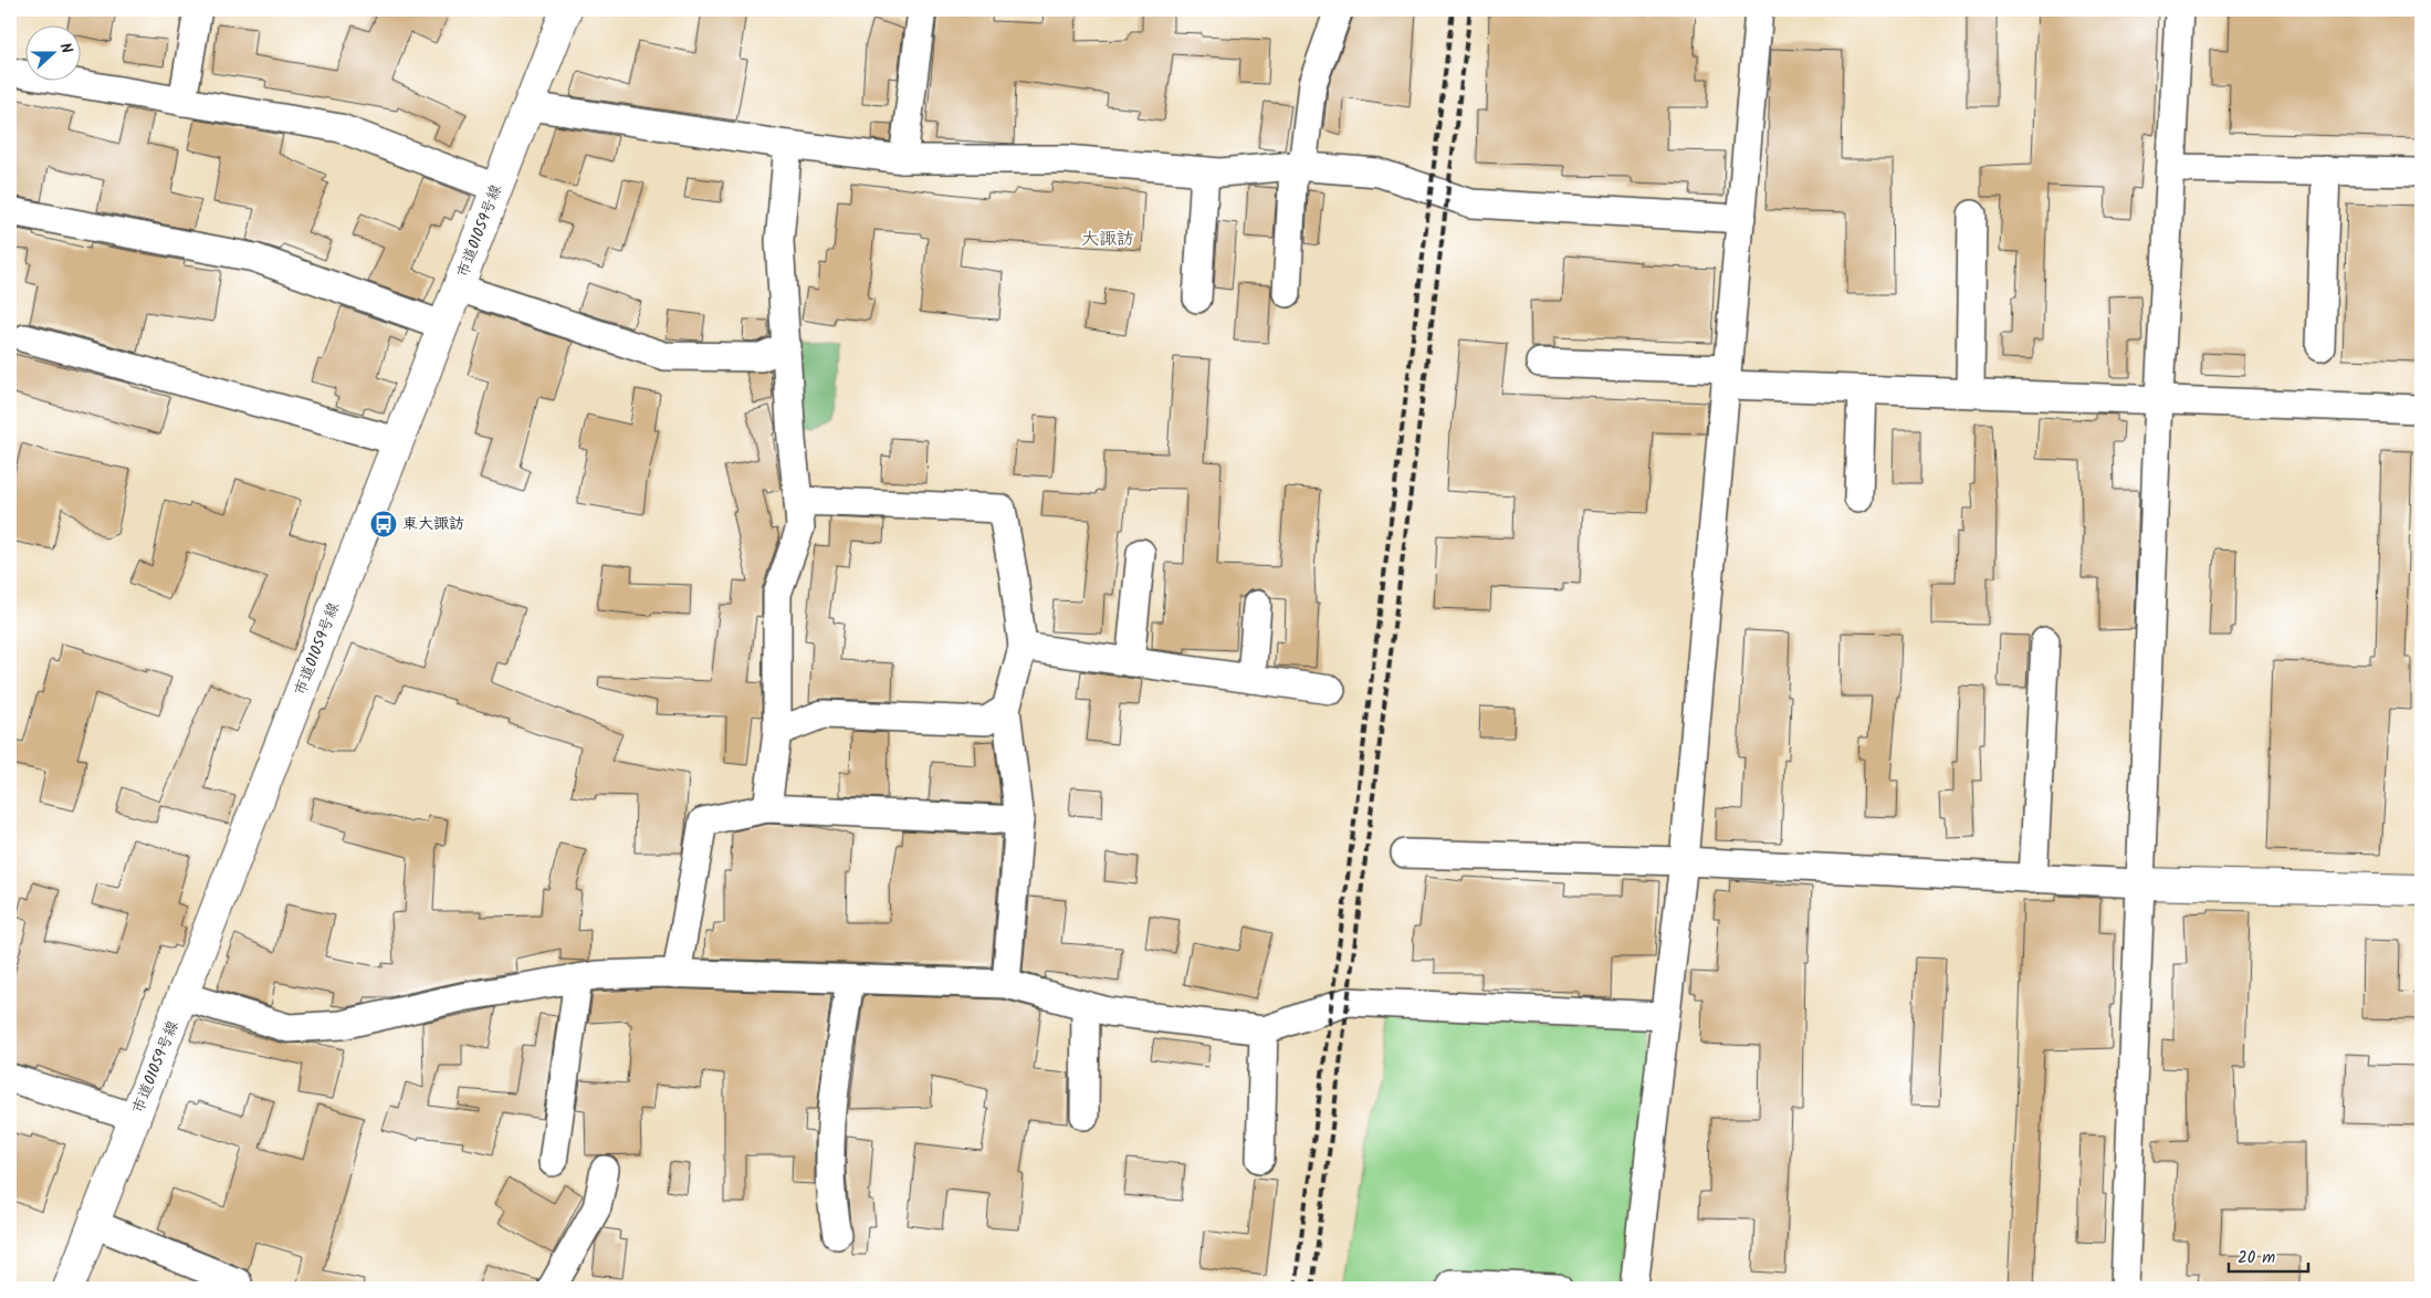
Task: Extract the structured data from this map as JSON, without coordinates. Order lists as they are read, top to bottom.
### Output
{
  "streets": {
    "street": ["市道01059号線"]
  },
  "districts": ["大諏訪"],
  "places": {
    "bus stop": ["東大諏訪"]
  },
  "scale_bar": "20 m",
  "north": "right"
}
